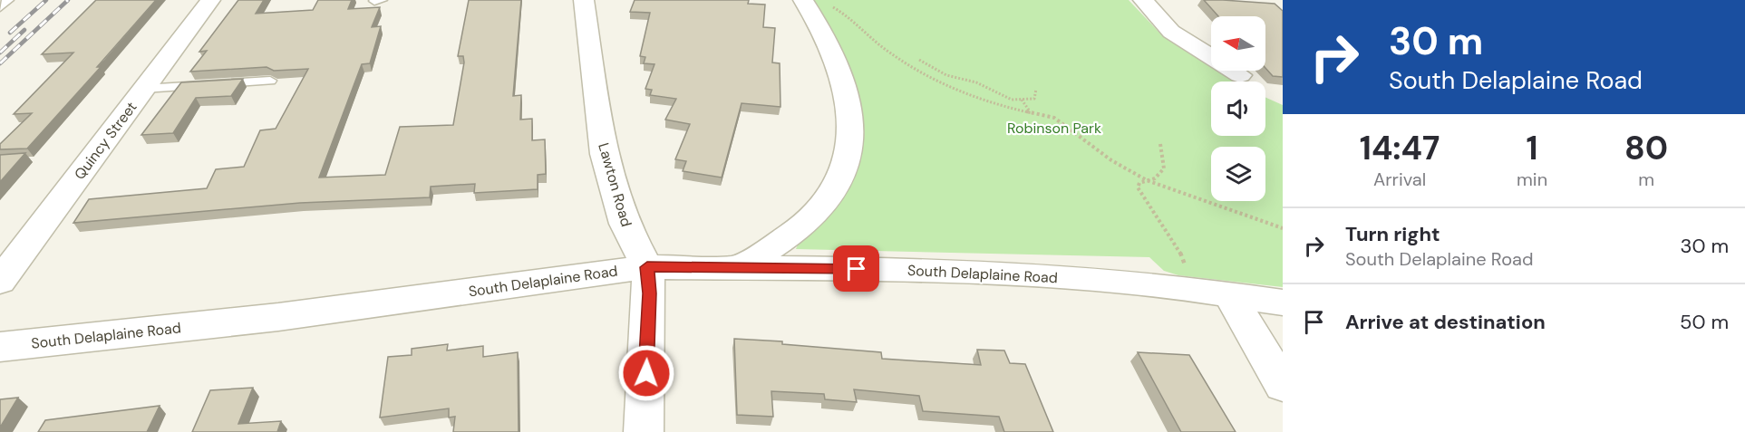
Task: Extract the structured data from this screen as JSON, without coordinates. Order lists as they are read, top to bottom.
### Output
{
  "streets": {
    "street": ["Quincy Street", "Lawton Road", "South Delaplaine Road"]
  },
  "crossings": [
    ["Lawton Road", "South Delaplaine Road"]
  ],
  "parks": ["Robinson Park"],
  "north": "left",
  "page": {
    "turn": ["30 m", "South Delaplaine Road"],
    "eta": [
      "14:47",
      "Arrival",
      "1",
      "min",
      "80",
      "m"
    ],
    "list": [
      {
        "name": "Turn right",
        "note": "South Delaplaine Road",
        "value": "30 m"
      },
      {
        "name": "Arrive at destination",
        "value": "50 m"
      }
    ]
  }
}
